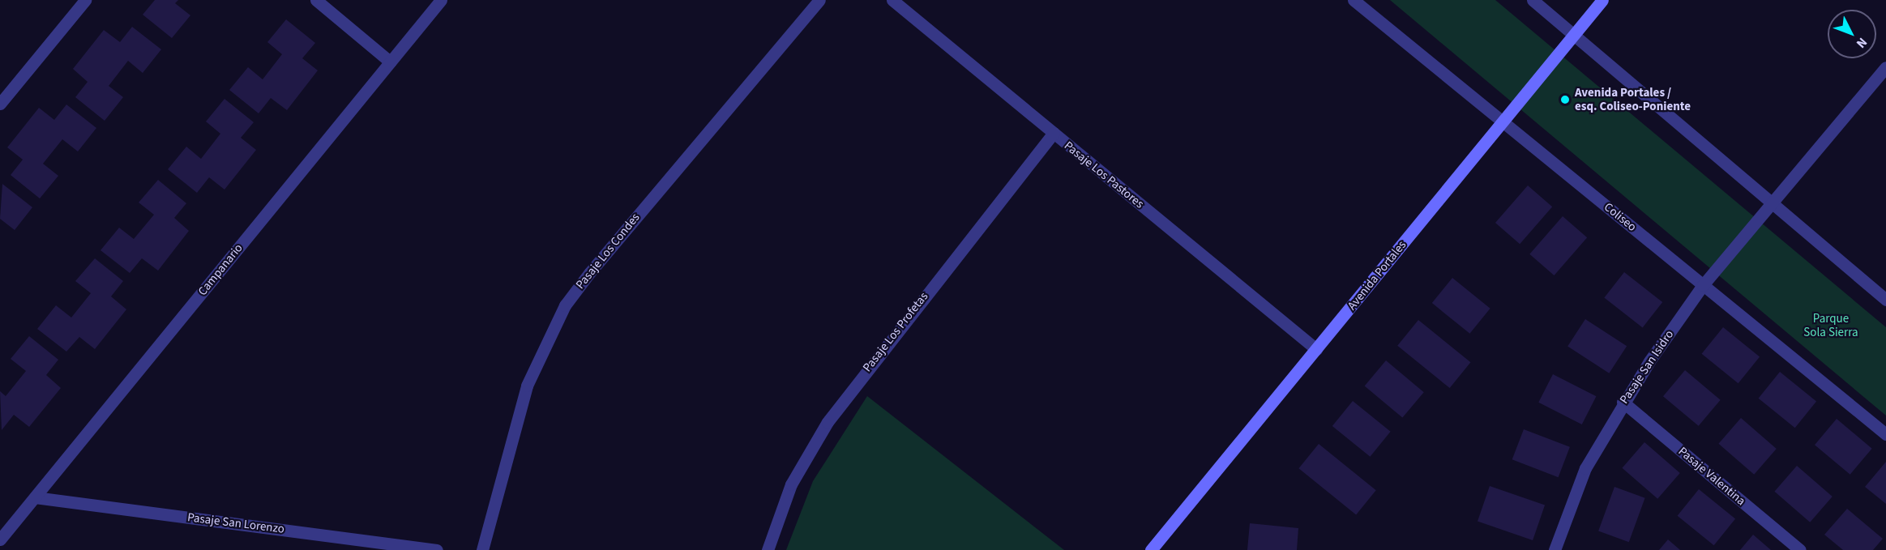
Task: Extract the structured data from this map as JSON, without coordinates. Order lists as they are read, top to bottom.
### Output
{
  "streets": {
    "main road": ["Avenida Portales"],
    "street": [
      "Pasaje Los Pastores",
      "Coliseo",
      "Pasaje Los Condes",
      "Campanario",
      "Pasaje Los Profetas",
      "Pasaje San Isidro",
      "Pasaje Valentina",
      "Pasaje San Lorenzo"
    ]
  },
  "crossings": [
    ["Pasaje Los Pastores", "Avenida Portales"],
    ["Pasaje Los Pastores", "Pasaje Los Profetas"],
    ["Coliseo", "Avenida Portales"],
    ["Coliseo", "Pasaje San Isidro"],
    ["Campanario", "Pasaje San Lorenzo"],
    ["Pasaje San Isidro", "Pasaje Valentina"]
  ],
  "parks": ["Parque Sola Sierra"],
  "places": ["Avenida Portales / esq. Coliseo-Poniente"],
  "north": "bottom right"
}
